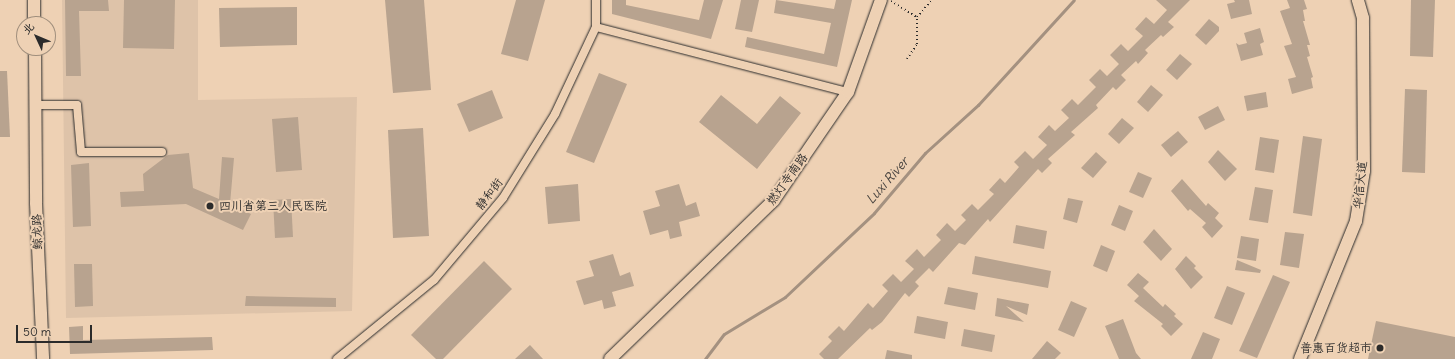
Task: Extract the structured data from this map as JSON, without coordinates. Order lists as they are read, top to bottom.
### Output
{
  "streets": {
    "street": [
      "燃灯寺南路",
      "华信大道",
      "静和街",
      "鲸龙路"
    ]
  },
  "water": ["Luxi River"],
  "places": ["四川省第三人民医院", "普惠百货超市"],
  "scale_bar": "50 m",
  "north": "top left"
}
